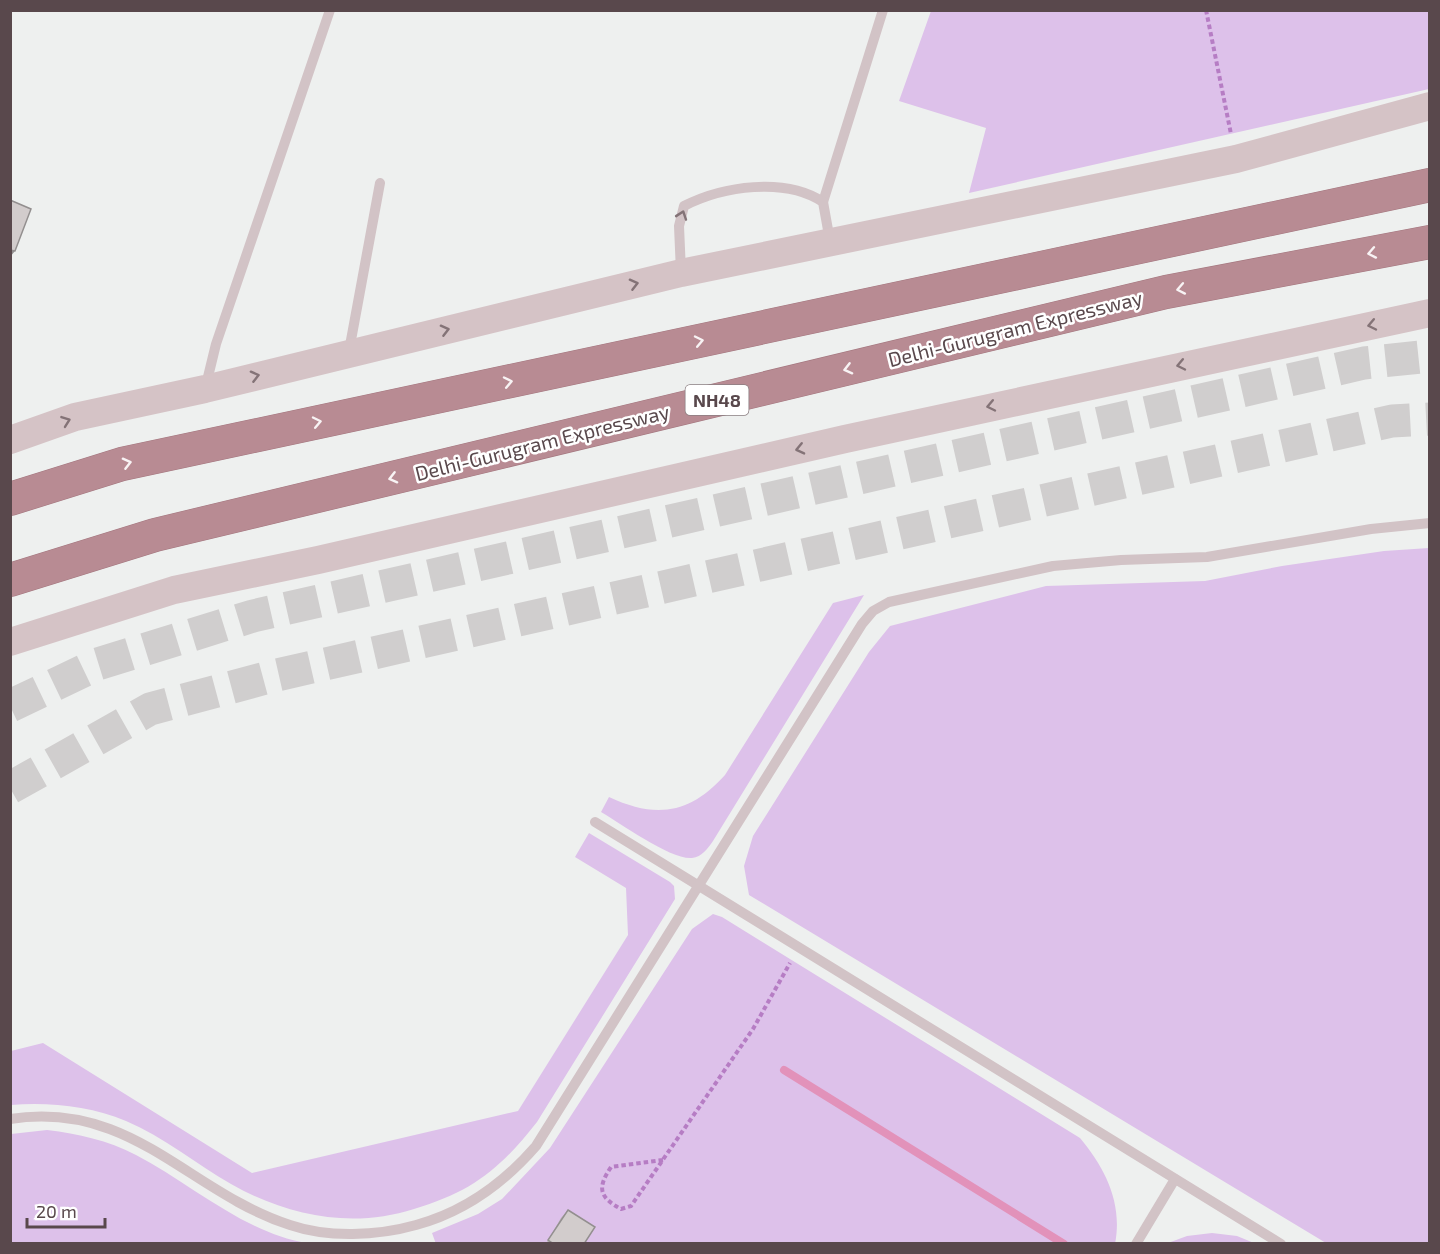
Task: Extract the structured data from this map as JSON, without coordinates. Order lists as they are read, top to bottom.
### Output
{
  "streets": {
    "highway": ["Delhi-Gurugram Expressway", "NH48"]
  },
  "scale_bar": "20 m"
}
